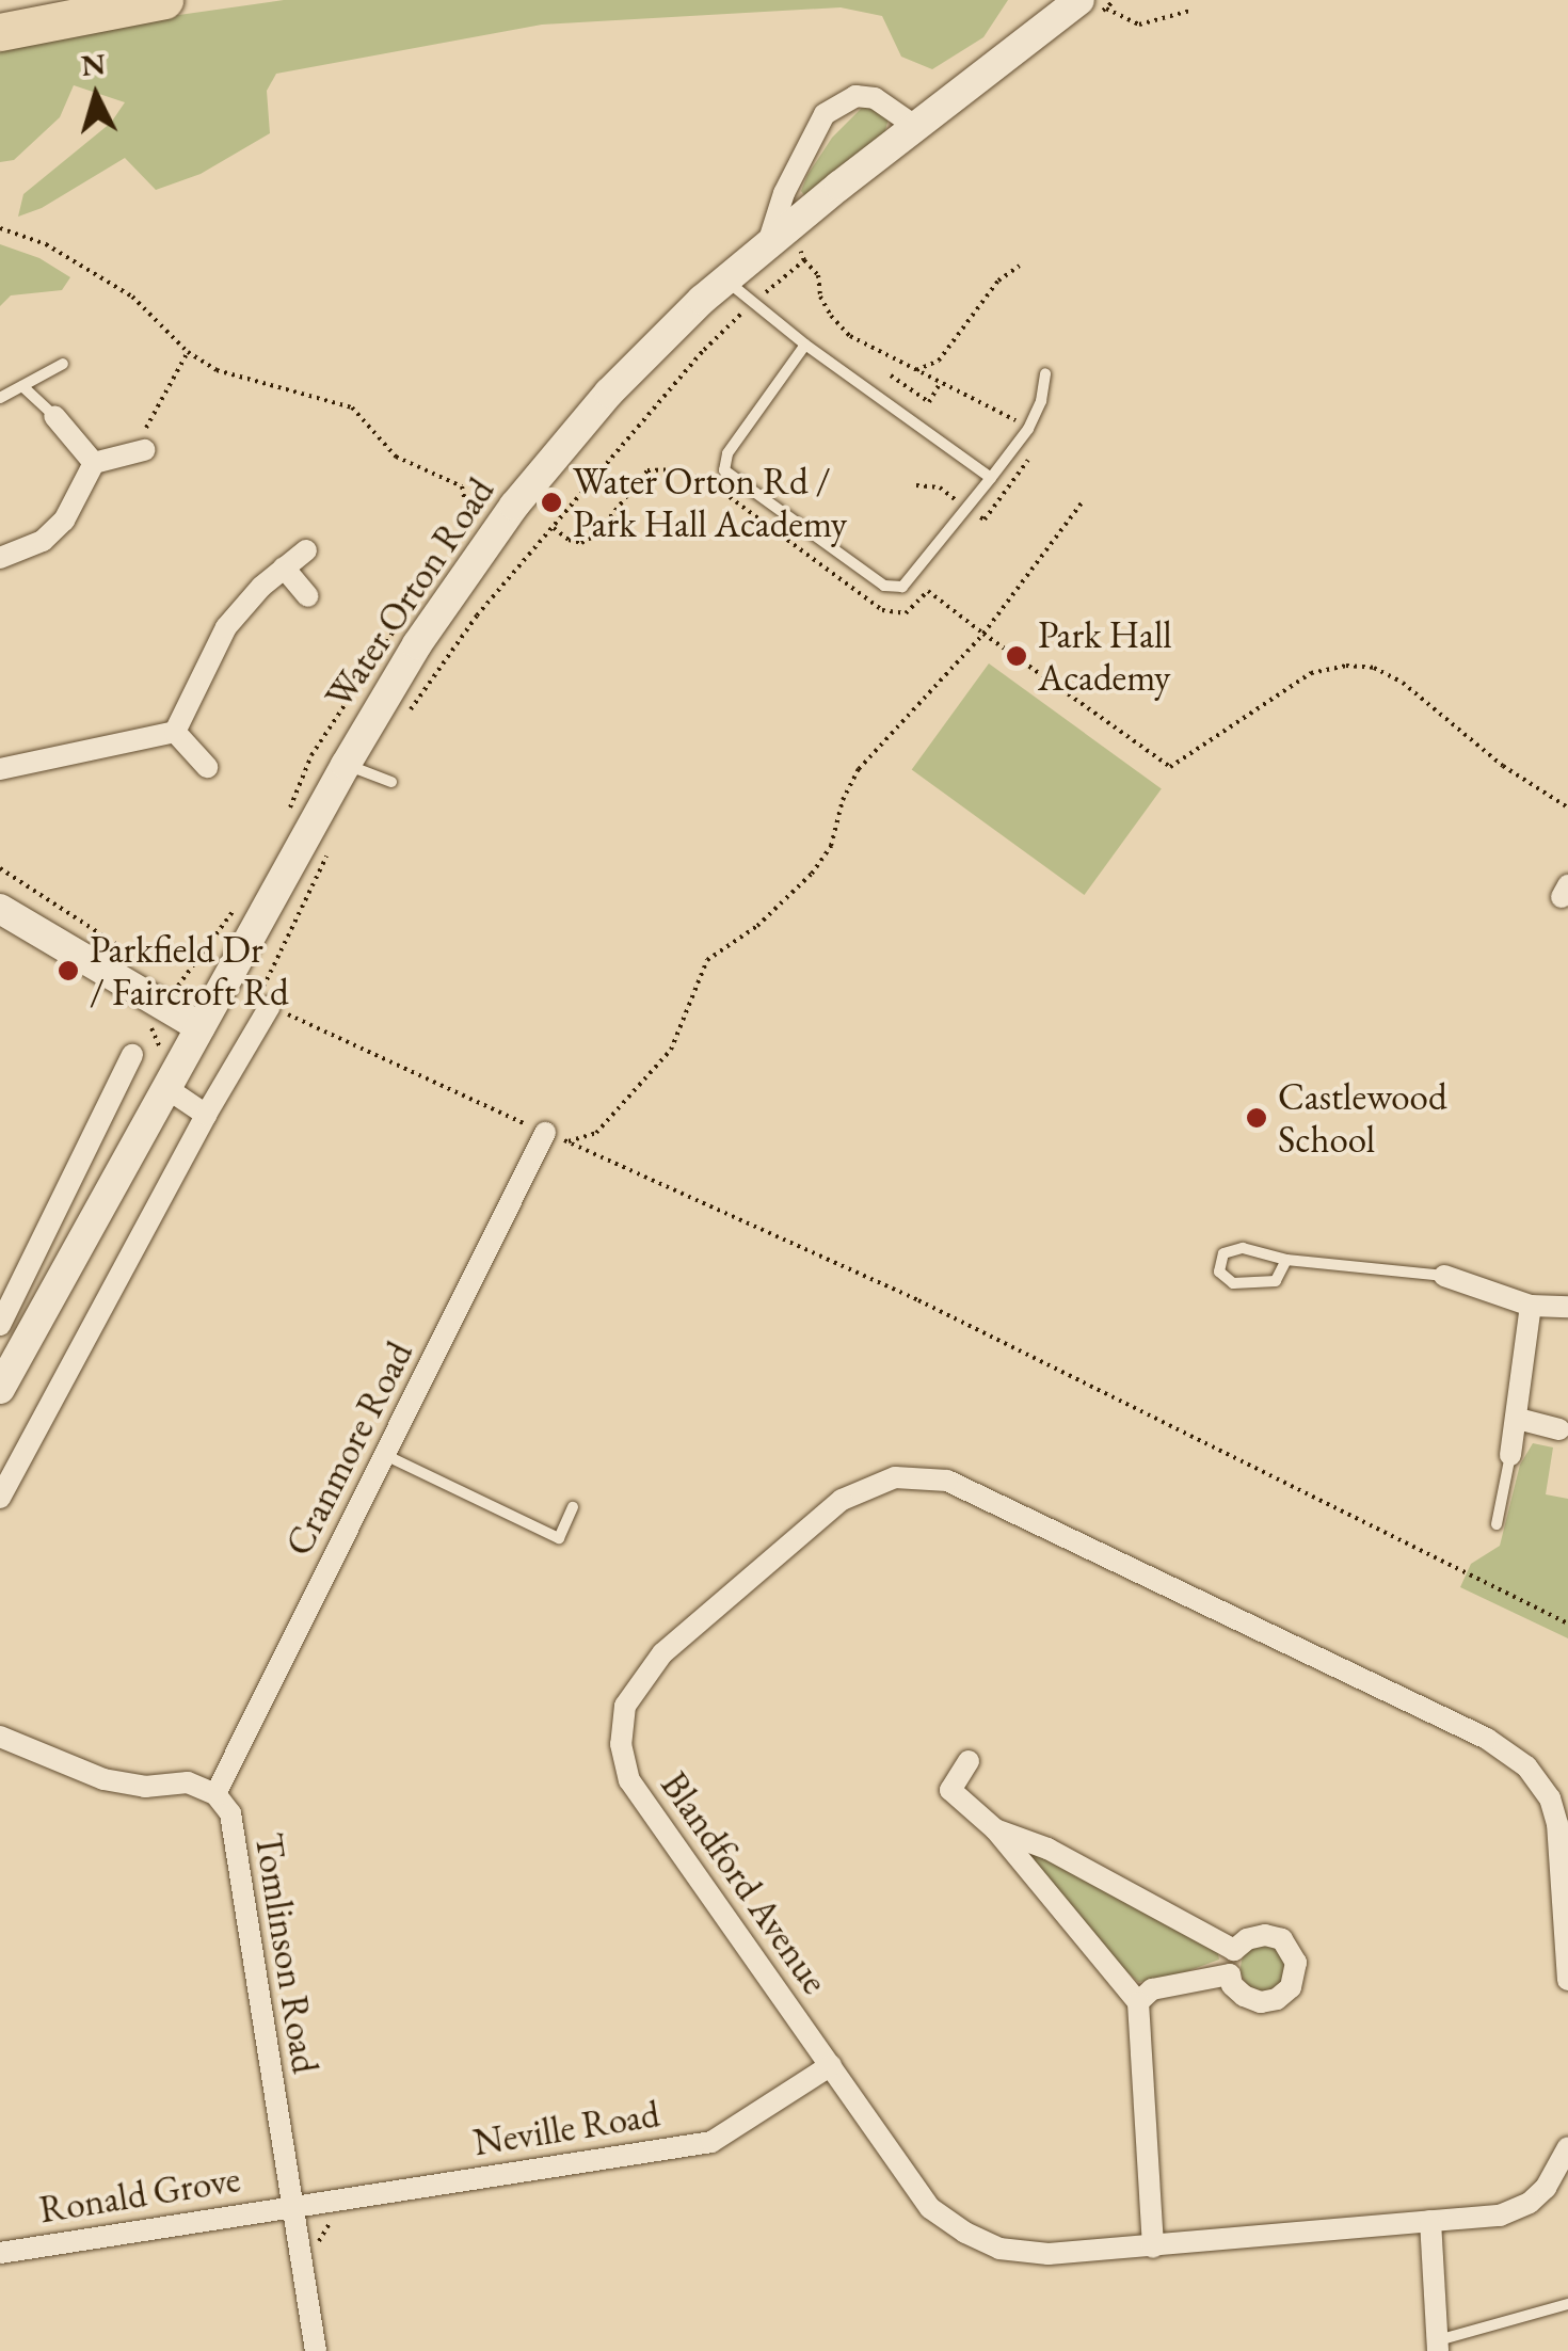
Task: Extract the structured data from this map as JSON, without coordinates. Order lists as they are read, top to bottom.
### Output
{
  "streets": {
    "main road": ["Water Orton Road"],
    "street": [
      "Cranmore Road",
      "Blandford Avenue",
      "Tomlinson Road",
      "Neville Road",
      "Ronald Grove"
    ]
  },
  "crossings": [
    ["Cranmore Road", "Tomlinson Road"],
    ["Blandford Avenue", "Neville Road"],
    ["Tomlinson Road", "Neville Road"],
    ["Tomlinson Road", "Ronald Grove"],
    ["Neville Road", "Ronald Grove"]
  ],
  "places": [
    "Water Orton Rd / Park Hall Academy",
    "Park Hall Academy",
    "Parkfield Dr / Faircroft Rd",
    "Castlewood School"
  ],
  "north": "top"
}
